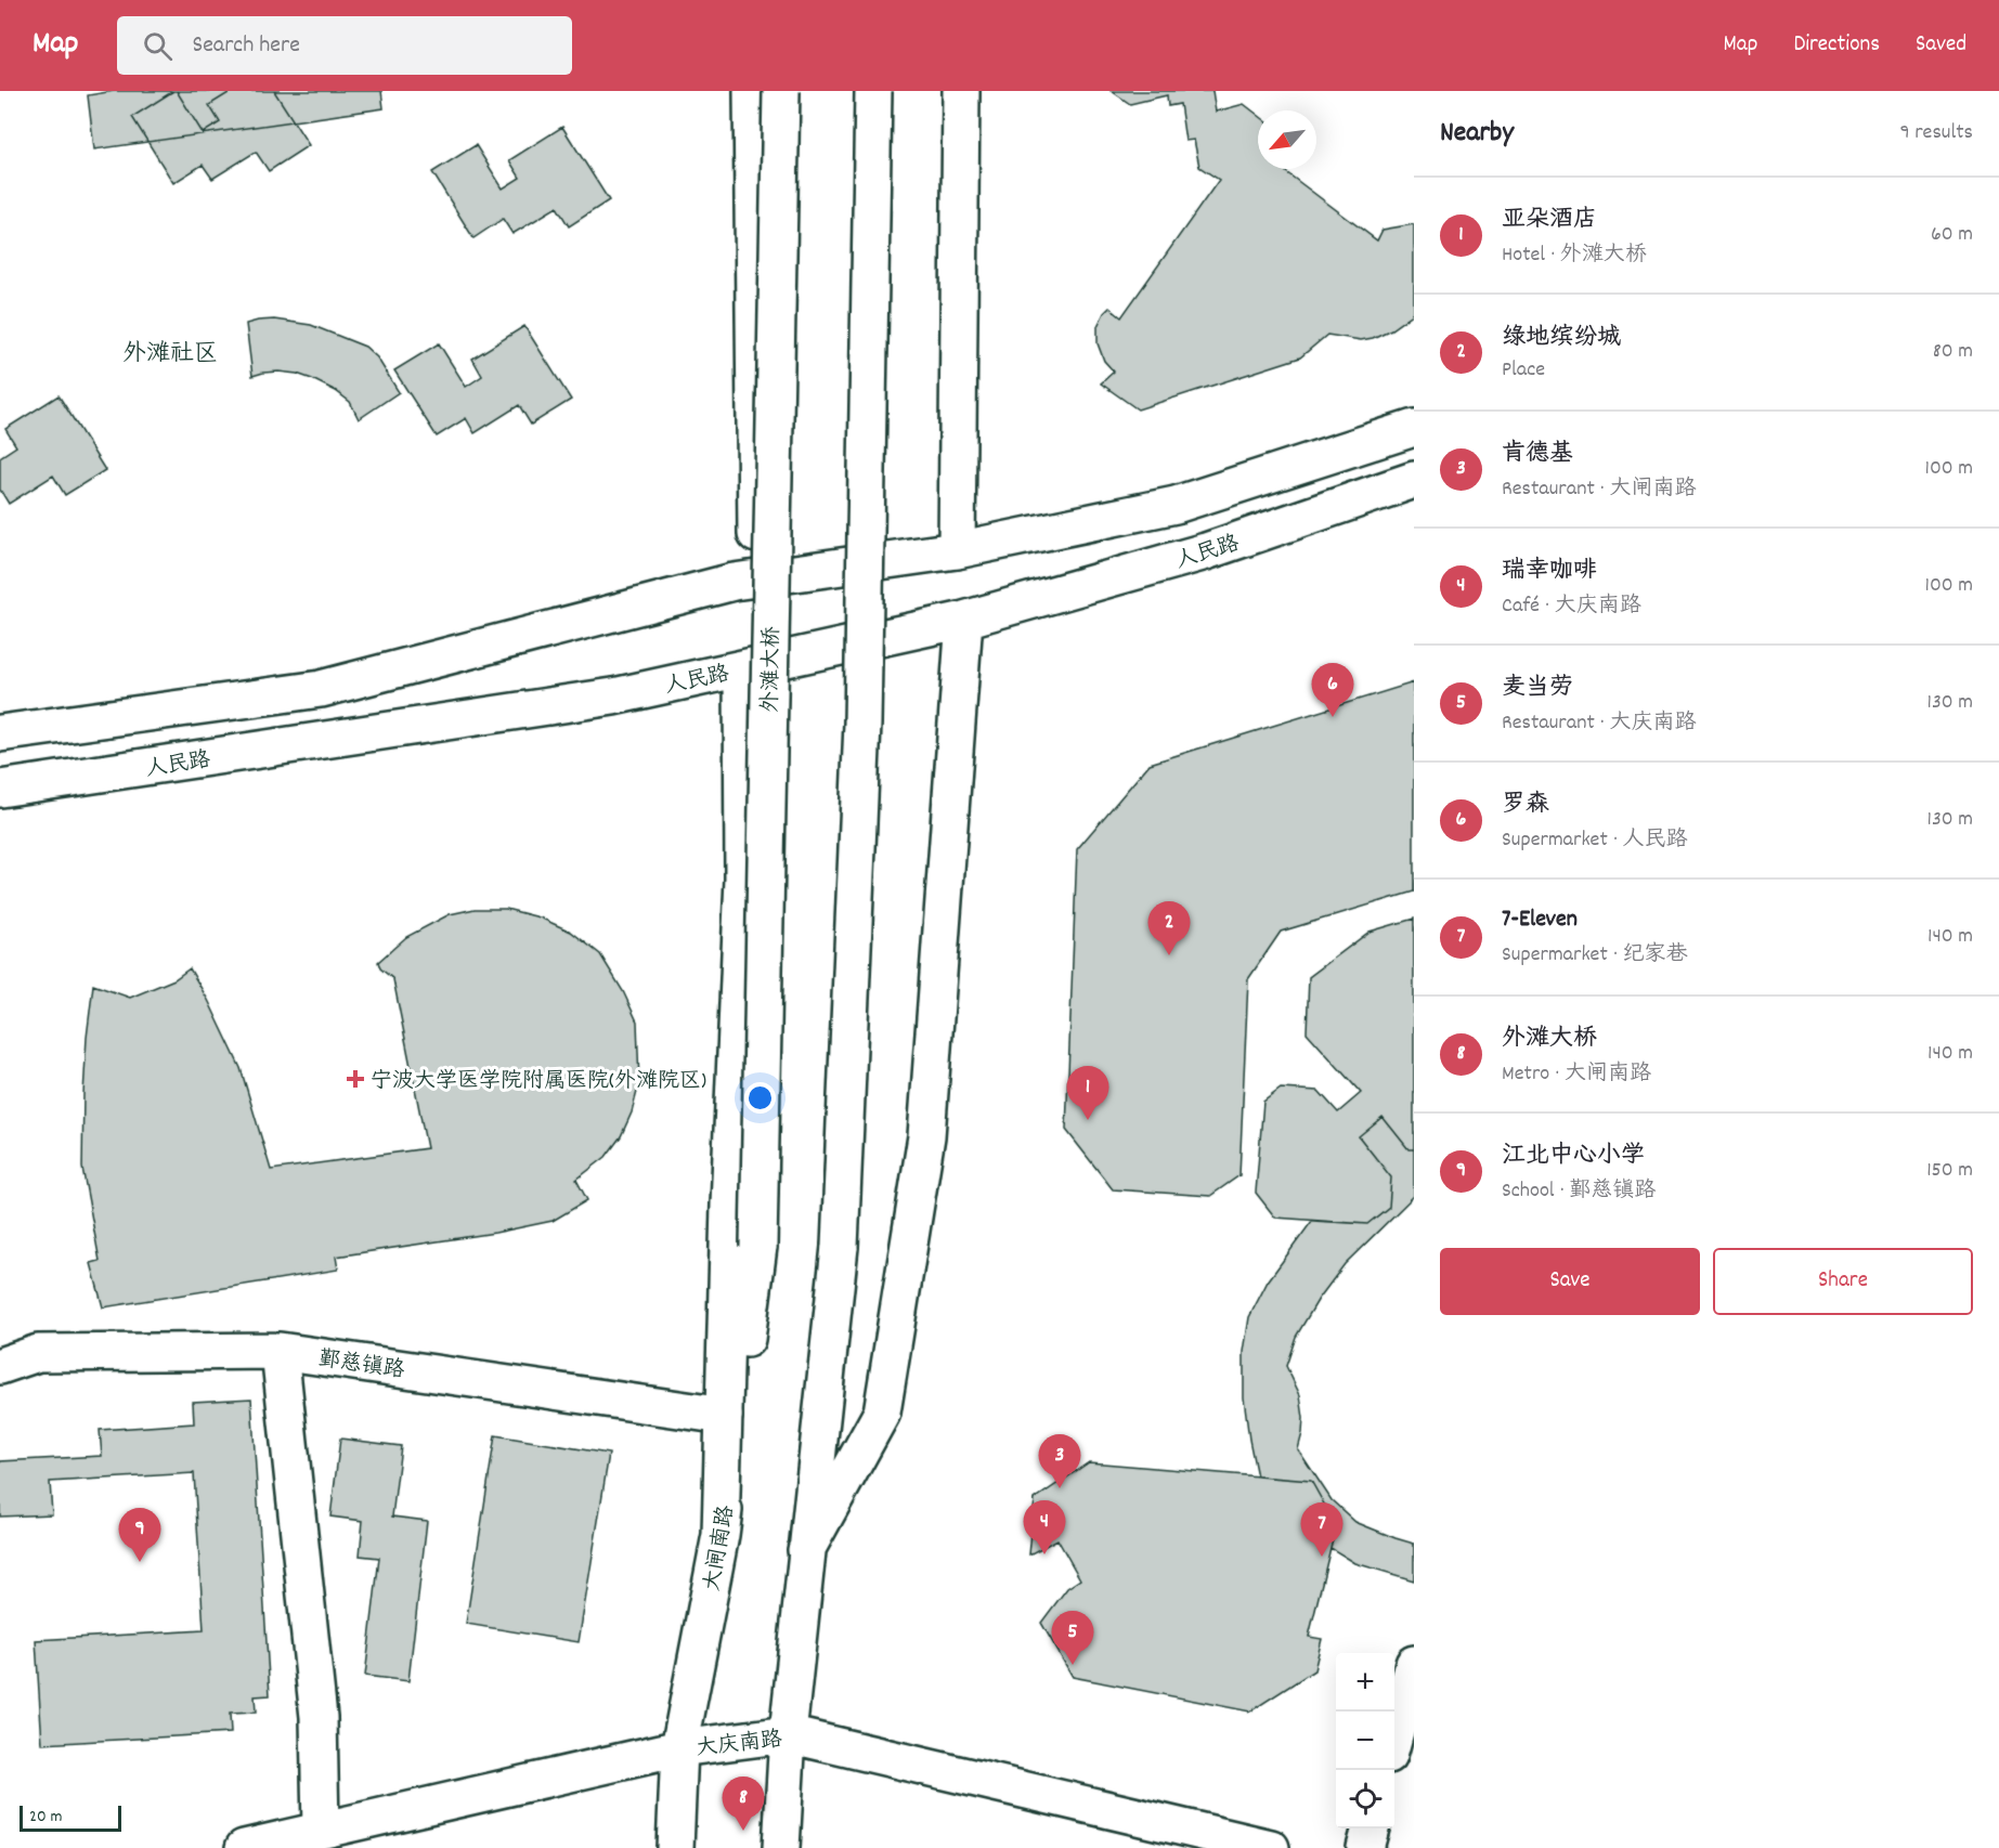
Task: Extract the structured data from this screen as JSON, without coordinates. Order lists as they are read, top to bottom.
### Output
{
  "streets": {
    "main road": [
      "人民路",
      "外滩大桥",
      "鄞慈镇路",
      "大闸南路",
      "大庆南路"
    ]
  },
  "crossings": [
    ["外滩大桥", "大闸南路"],
    ["大闸南路", "大庆南路"]
  ],
  "districts": ["外滩社区"],
  "places": {
    "health": ["宁波大学医学院附属医院(外滩院区)"]
  },
  "scale_bar": "20 m",
  "north": "bottom left",
  "page": {
    "header": "Map",
    "search": "Search here",
    "nav": ["Map", "Directions", "Saved"],
    "heading": ["Nearby", "9 results"],
    "list": [
      {
        "mark": "1",
        "name": "亚朵酒店",
        "note": "Hotel · 外滩大桥",
        "value": "60 m"
      },
      {
        "mark": "2",
        "name": "绿地缤纷城",
        "note": "Place",
        "value": "80 m"
      },
      {
        "mark": "3",
        "name": "肯德基",
        "note": "Restaurant · 大闸南路",
        "value": "100 m"
      },
      {
        "mark": "4",
        "name": "瑞幸咖啡",
        "note": "Café · 大庆南路",
        "value": "100 m"
      },
      {
        "mark": "5",
        "name": "麦当劳",
        "note": "Restaurant · 大庆南路",
        "value": "130 m"
      },
      {
        "mark": "6",
        "name": "罗森",
        "note": "Supermarket · 人民路",
        "value": "130 m"
      },
      {
        "mark": "7",
        "name": "7-Eleven",
        "note": "Supermarket · 纪家巷",
        "value": "140 m"
      },
      {
        "mark": "8",
        "name": "外滩大桥",
        "note": "Metro · 大闸南路",
        "value": "140 m"
      },
      {
        "mark": "9",
        "name": "江北中心小学",
        "note": "School · 鄞慈镇路",
        "value": "150 m"
      }
    ],
    "pins": [
      "6",
      "2",
      "1",
      "3",
      "4",
      "7",
      "9",
      "5",
      "8"
    ],
    "buttons": ["Save", "Share"],
    "map_buttons": ["+", "−"],
    "scale": "20 m"
  }
}
